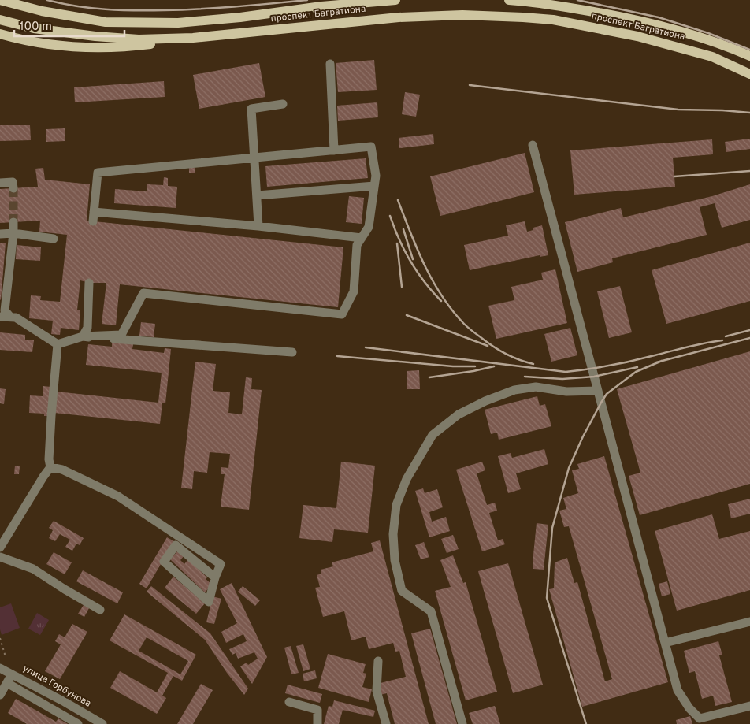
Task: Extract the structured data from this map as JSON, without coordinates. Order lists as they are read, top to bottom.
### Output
{
  "streets": {
    "main road": ["проспект Багратиона"],
    "street": ["улица Горбунова"]
  },
  "scale_bar": "100 m"
}
